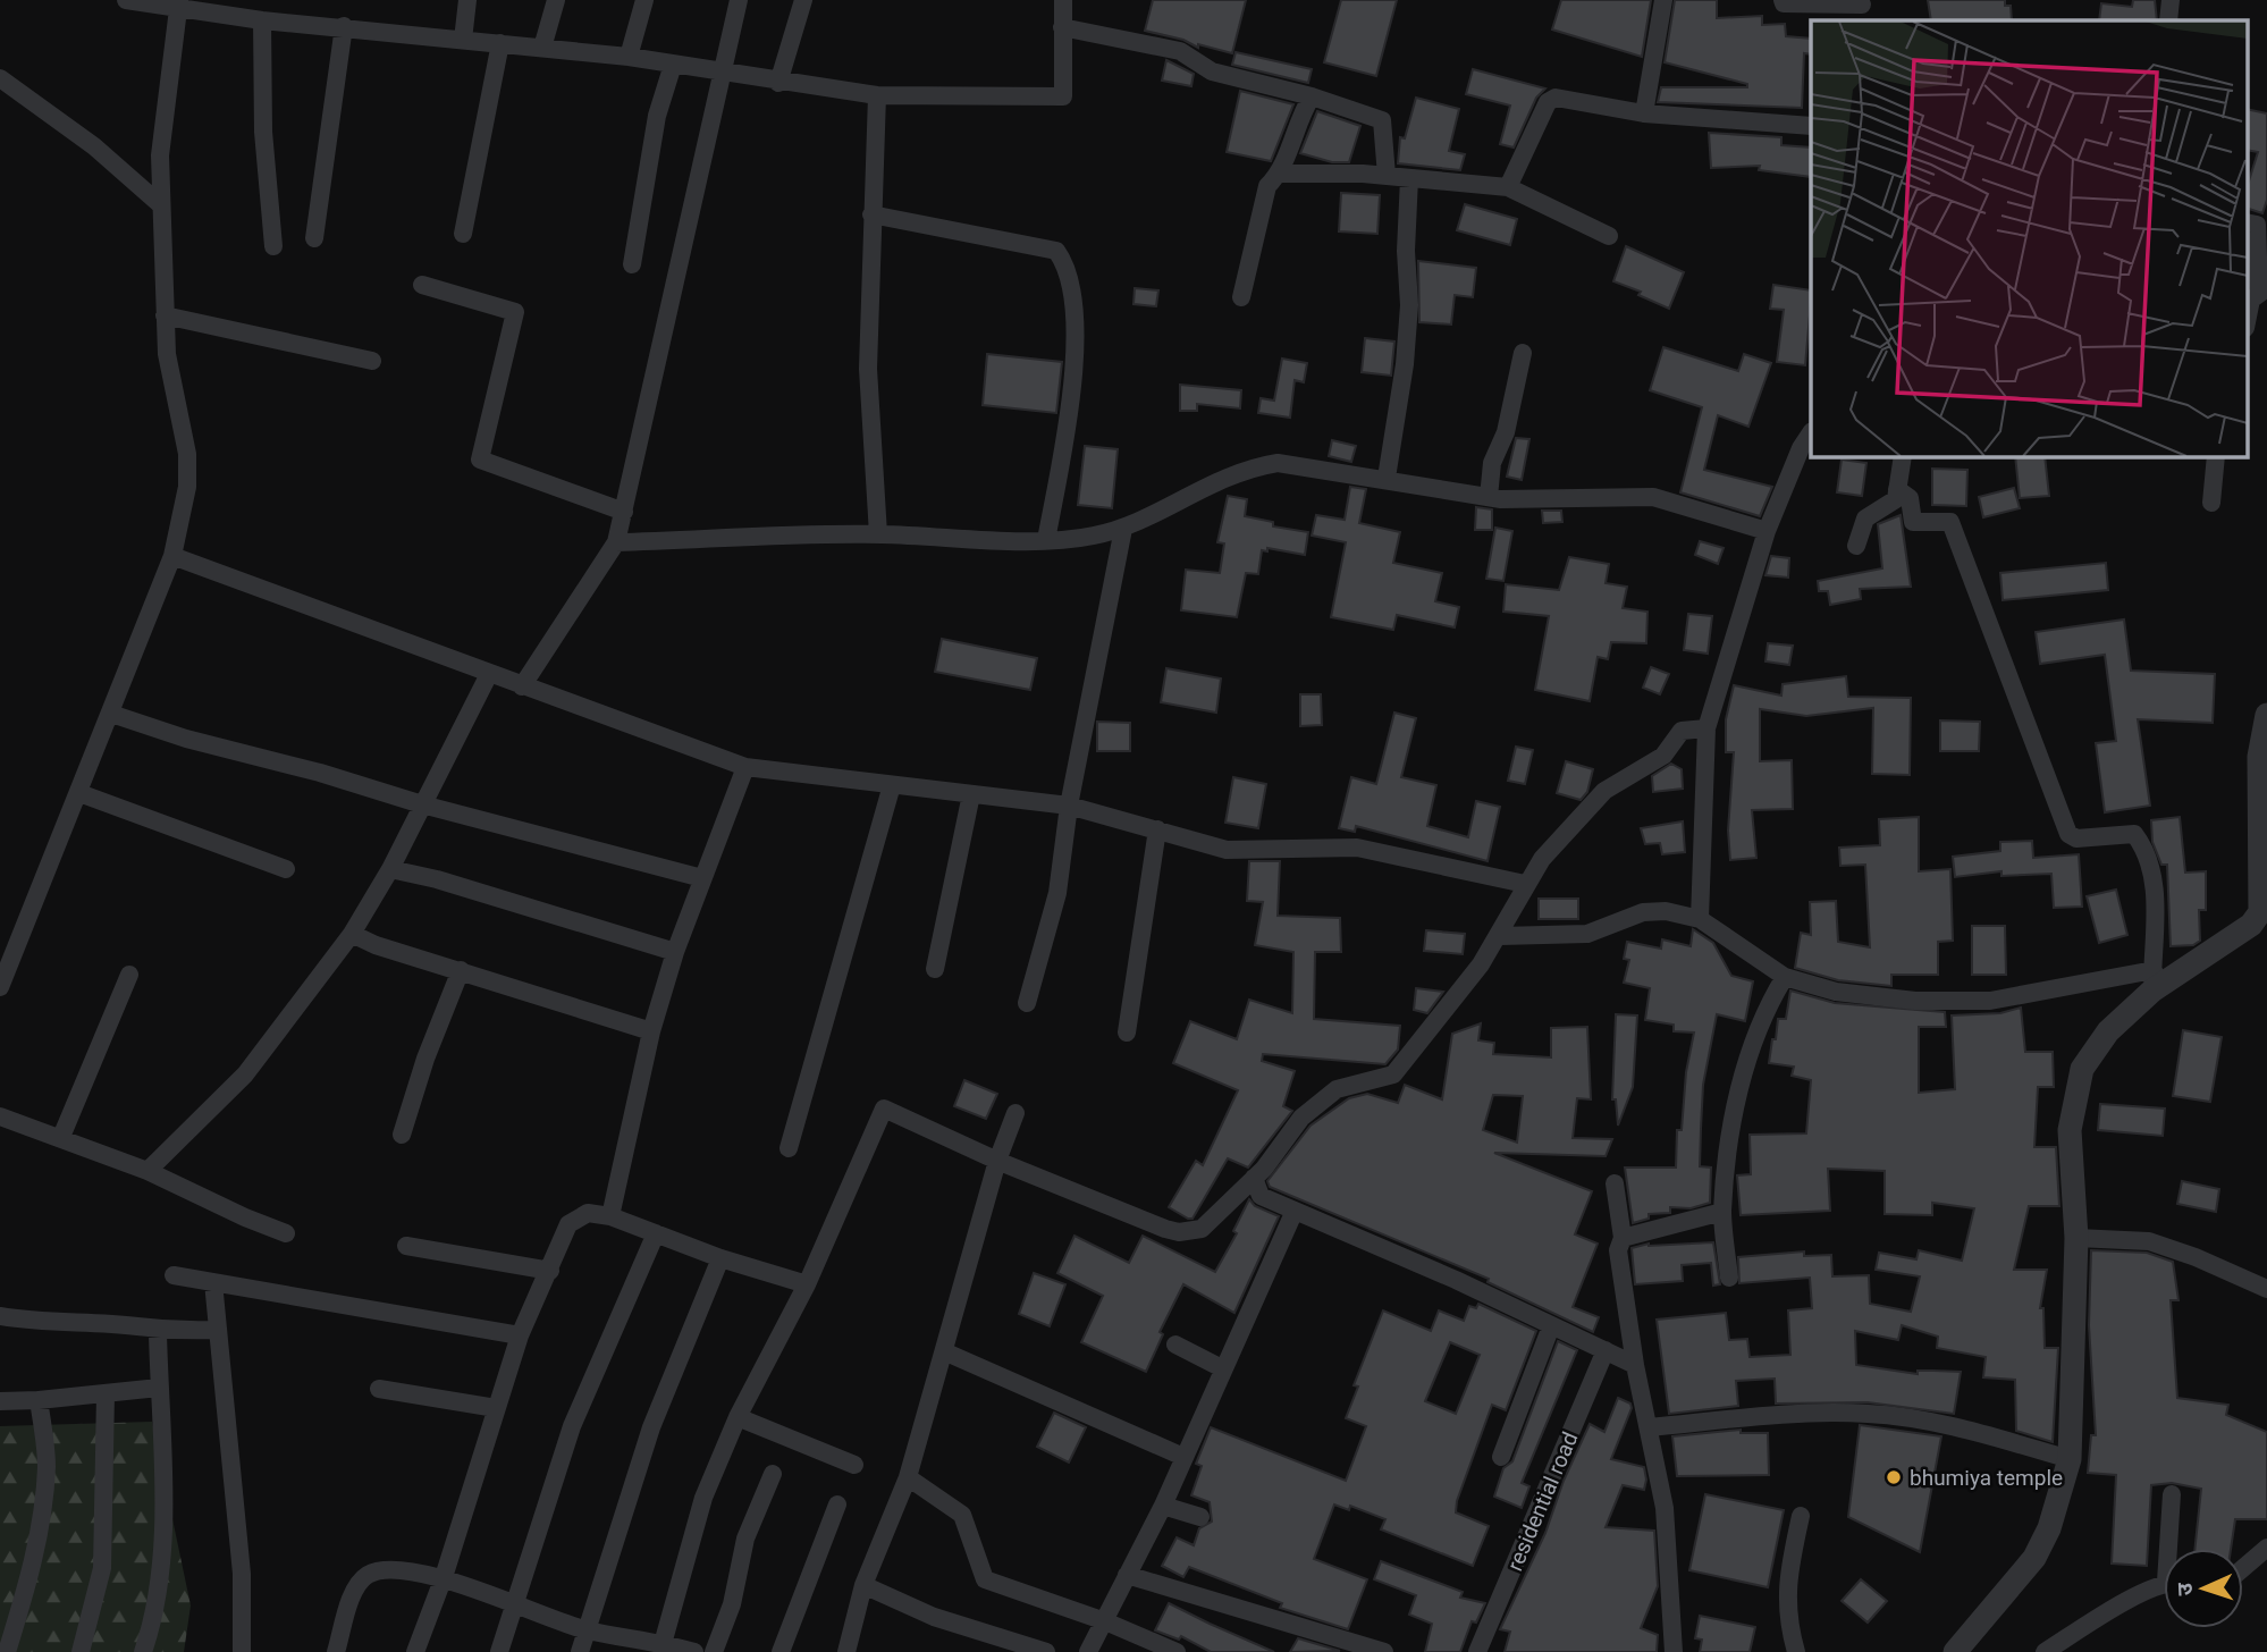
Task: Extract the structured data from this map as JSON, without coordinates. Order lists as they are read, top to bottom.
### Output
{
  "streets": {
    "street": ["residential road"]
  },
  "places": ["bhumiya temple"],
  "north": "left"
}
